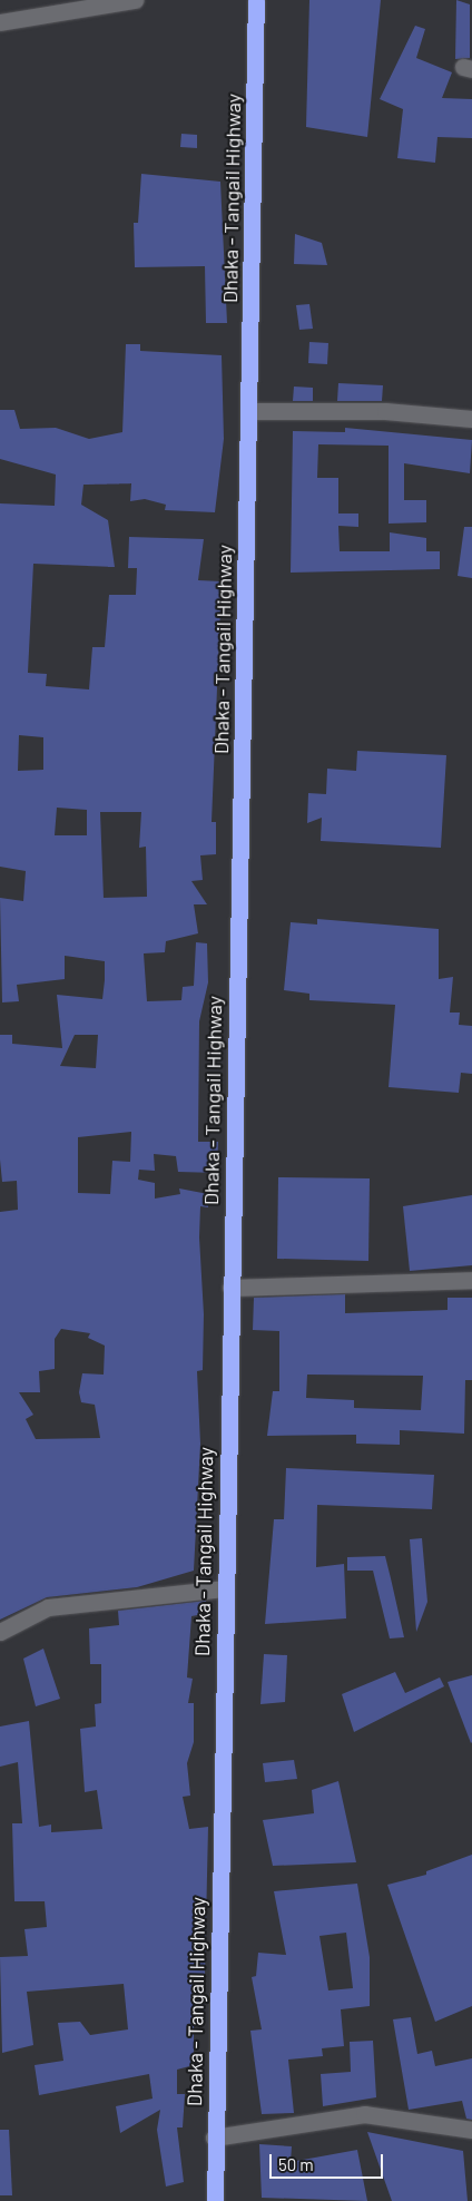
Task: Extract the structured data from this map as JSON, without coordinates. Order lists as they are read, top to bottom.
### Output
{
  "streets": {
    "highway": ["Dhaka - Tangail Highway"]
  },
  "scale_bar": "50 m"
}
